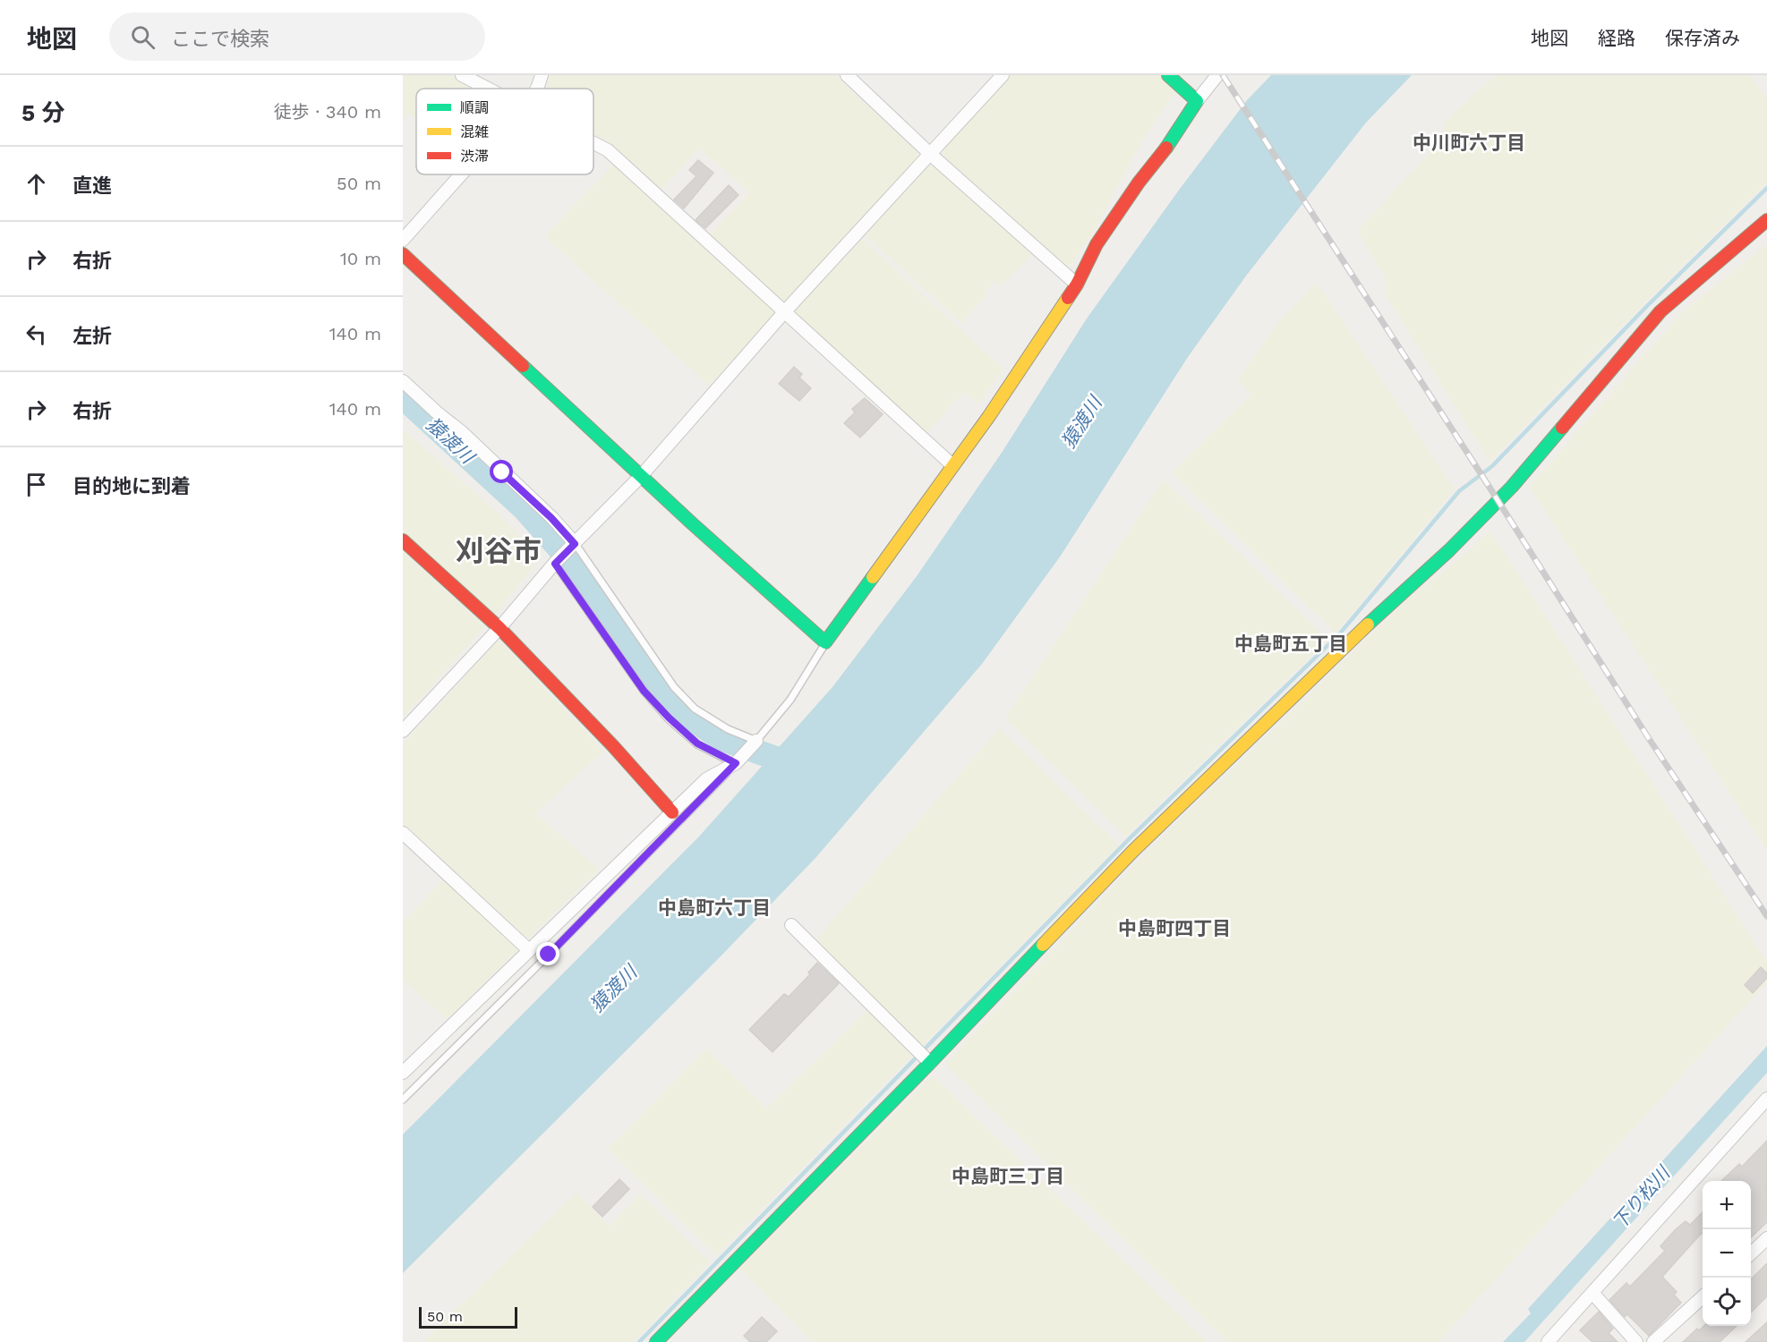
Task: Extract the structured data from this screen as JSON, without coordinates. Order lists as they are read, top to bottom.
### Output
{
  "districts": [
    "中川町六丁目",
    "刈谷市",
    "中島町五丁目",
    "中島町六丁目",
    "中島町四丁目",
    "中島町三丁目"
  ],
  "water": ["猿渡川", "下り松川"],
  "legend": ["順調", "混雑", "渋滞"],
  "scale_bar": "50 m",
  "page": {
    "header": "地図",
    "search": "ここで検索",
    "nav": ["地図", "経路", "保存済み"],
    "heading": ["5 分", "徒歩 · 340 m"],
    "list": [
      ["直進", "50 m"],
      ["右折", "10 m"],
      ["左折", "140 m"],
      ["右折", "140 m"],
      "目的地に到着"
    ],
    "map_buttons": ["+", "−"],
    "scale": "50 m"
  }
}
